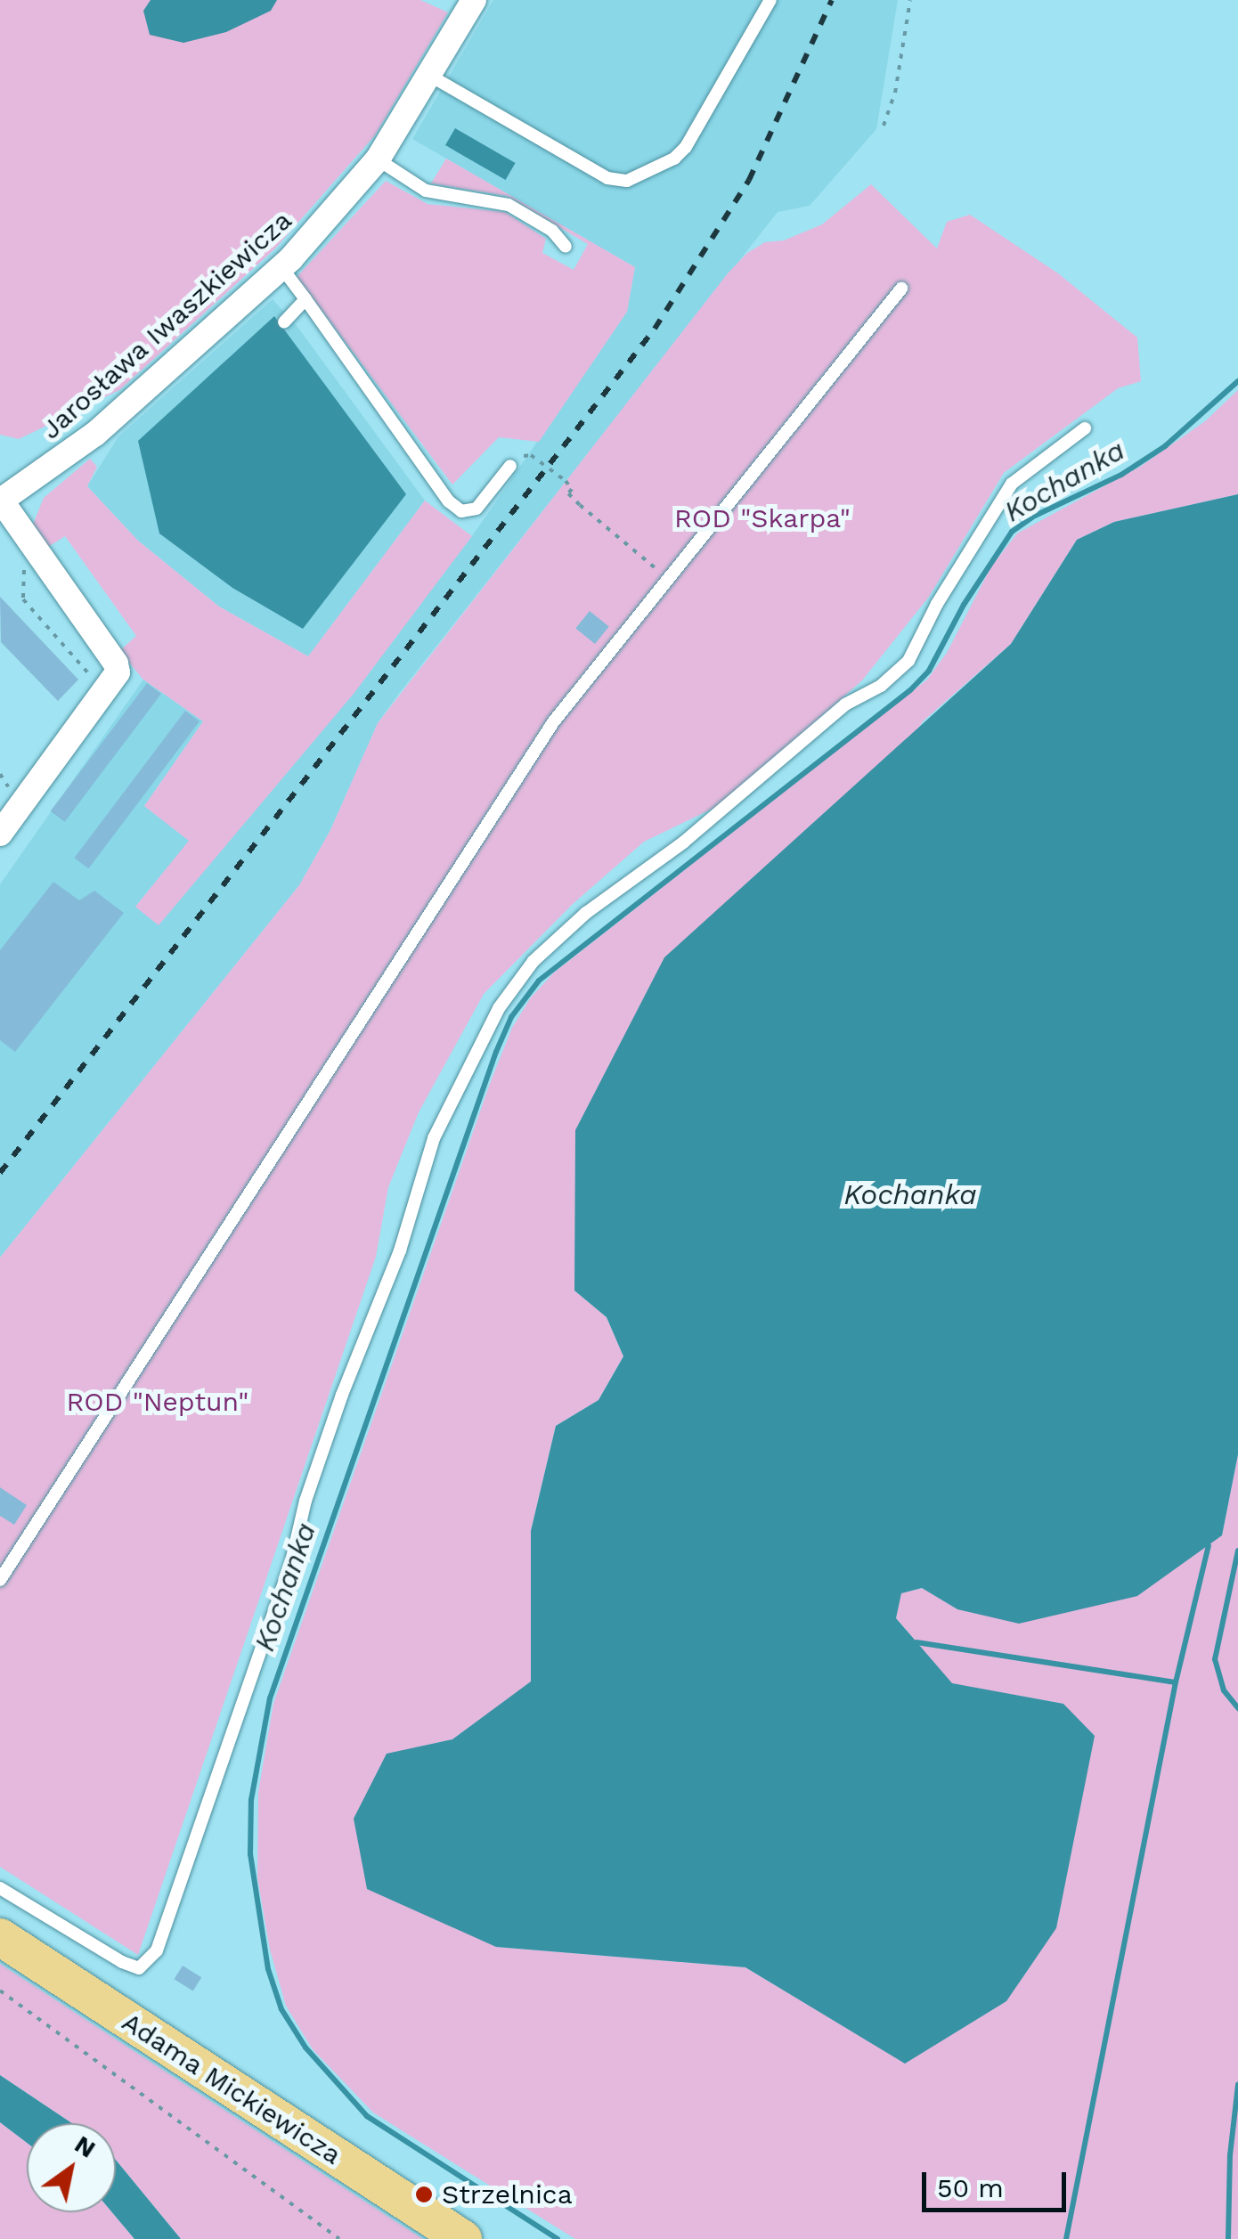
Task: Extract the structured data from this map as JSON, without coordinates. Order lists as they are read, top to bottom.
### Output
{
  "streets": {
    "main road": ["Adama Mickiewicza"],
    "street": ["Jarosława Iwaszkiewicza"]
  },
  "water": ["Kochanka"],
  "parks": ["ROD \"Skarpa\"", "ROD \"Neptun\""],
  "places": ["Strzelnica"],
  "scale_bar": "50 m",
  "north": "top right"
}
